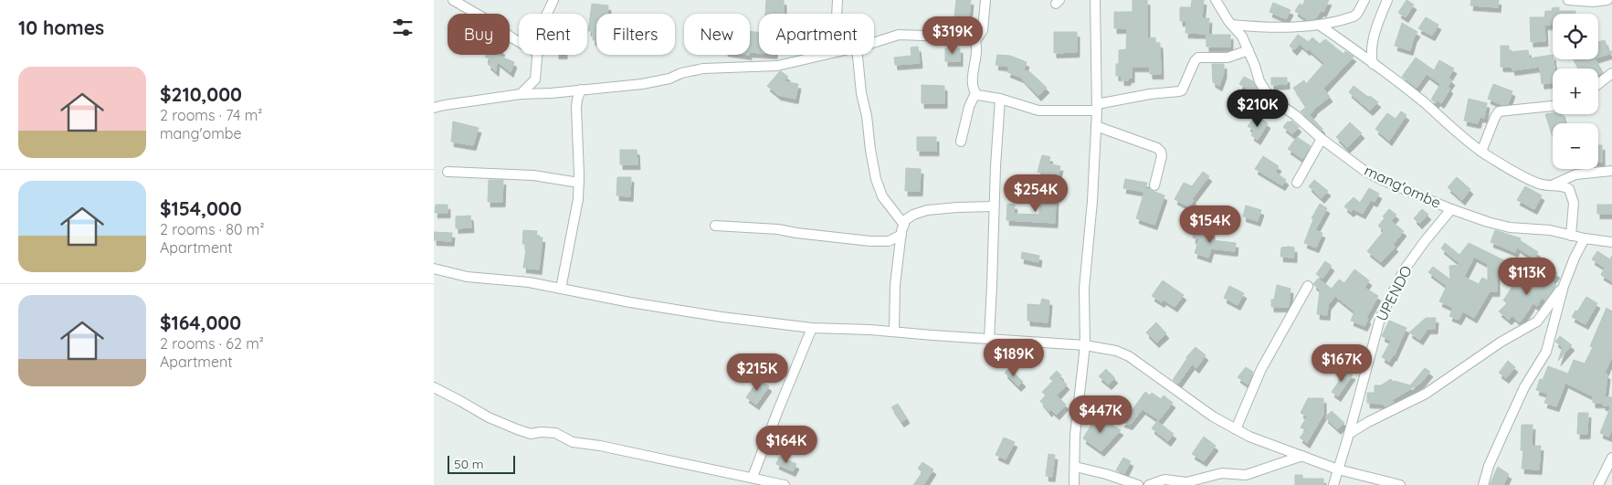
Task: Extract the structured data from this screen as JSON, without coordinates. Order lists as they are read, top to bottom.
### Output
{
  "streets": {
    "street": ["mang'ombe", "UPENDO"]
  },
  "crossings": [
    ["mang'ombe", "UPENDO"]
  ],
  "scale_bar": "50 m",
  "page": {
    "heading": "10 homes",
    "map_buttons": ["+", "−"],
    "chip": [
      "Buy",
      "Rent",
      "Filters",
      "New",
      "Apartment"
    ],
    "price": [
      "$319K",
      "$210K",
      "$254K",
      "$154K",
      "$113K",
      "$189K",
      "$167K",
      "$215K",
      "$447K",
      "$164K"
    ],
    "list": [
      {
        "name": "$210,000",
        "note": "2 rooms · 74 m² · mang'ombe"
      },
      {
        "name": "$154,000",
        "note": "2 rooms · 80 m² · Apartment"
      },
      {
        "name": "$164,000",
        "note": "2 rooms · 62 m² · Apartment"
      }
    ],
    "scale": "50 m"
  }
}
